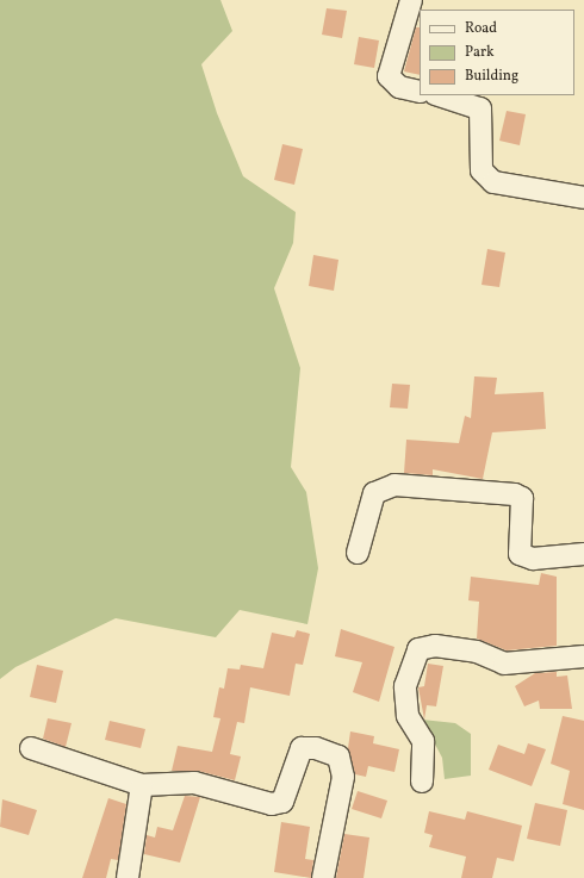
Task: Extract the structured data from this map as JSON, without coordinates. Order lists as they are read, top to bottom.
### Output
{
  "legend": ["Road", "Park", "Building"]
}
